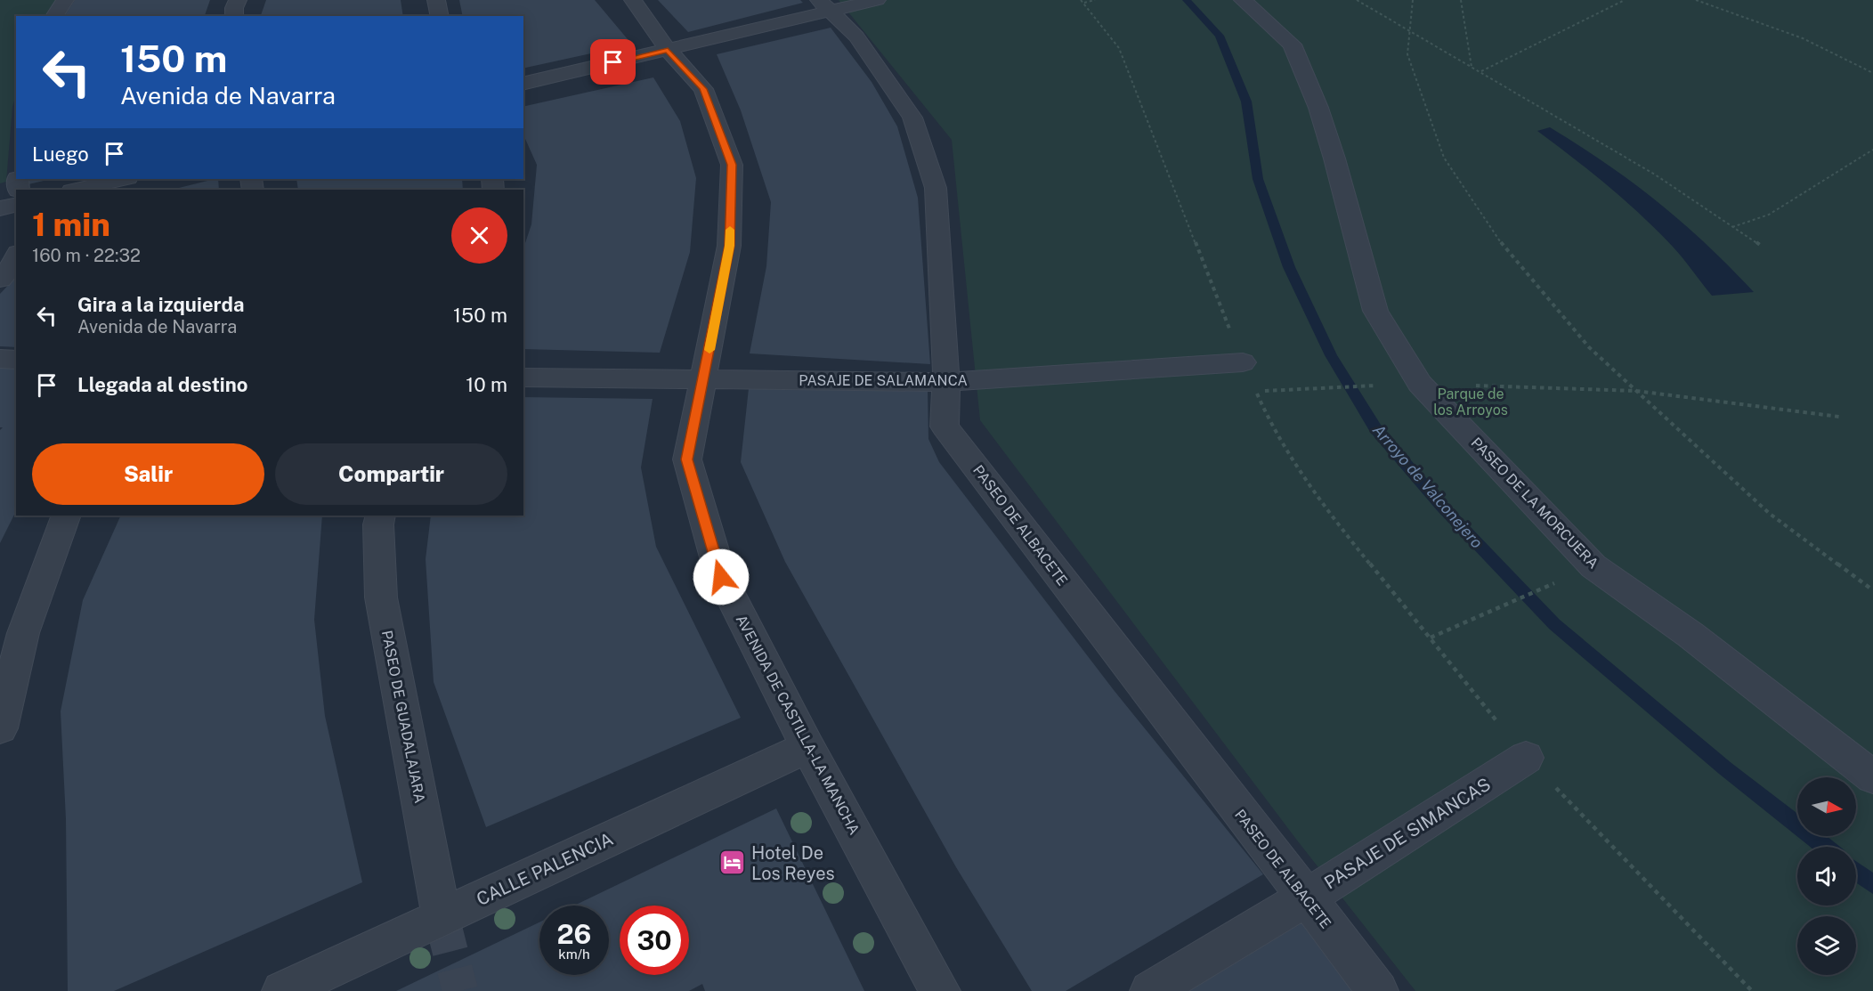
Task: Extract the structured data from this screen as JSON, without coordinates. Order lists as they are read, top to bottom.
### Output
{
  "streets": {
    "street": [
      "PASAJE DE SALAMANCA",
      "PASEO DE LA MORCUERA",
      "PASEO DE ALBACETE",
      "PASEO DE GUADALAJARA",
      "AVENIDA DE CASTILLA-LA MANCHA",
      "PASAJE DE SIMANCAS",
      "CALLE PALENCIA"
    ]
  },
  "crossings": [
    ["PASAJE DE SALAMANCA", "PASEO DE ALBACETE"],
    ["PASAJE DE SALAMANCA", "AVENIDA DE CASTILLA-LA MANCHA"],
    ["PASEO DE ALBACETE", "PASAJE DE SIMANCAS"],
    ["PASEO DE GUADALAJARA", "CALLE PALENCIA"],
    ["AVENIDA DE CASTILLA-LA MANCHA", "CALLE PALENCIA"]
  ],
  "water": ["Arroyo de Valconejero"],
  "parks": ["Parque de los Arroyos"],
  "places": {
    "hotel": ["Hotel De Los Reyes"]
  },
  "north": "right",
  "page": {
    "turn": ["150 m", "Avenida de Navarra"],
    "then": "Luego",
    "heading": ["1 min", "160 m · 22:32"],
    "list": [
      {
        "name": "Gira a la izquierda",
        "note": "Avenida de Navarra",
        "value": "150 m"
      },
      {
        "name": "Llegada al destino",
        "value": "10 m"
      }
    ],
    "buttons": ["Salir", "Compartir"],
    "speed": "26 km/h",
    "limit": "30"
  }
}
